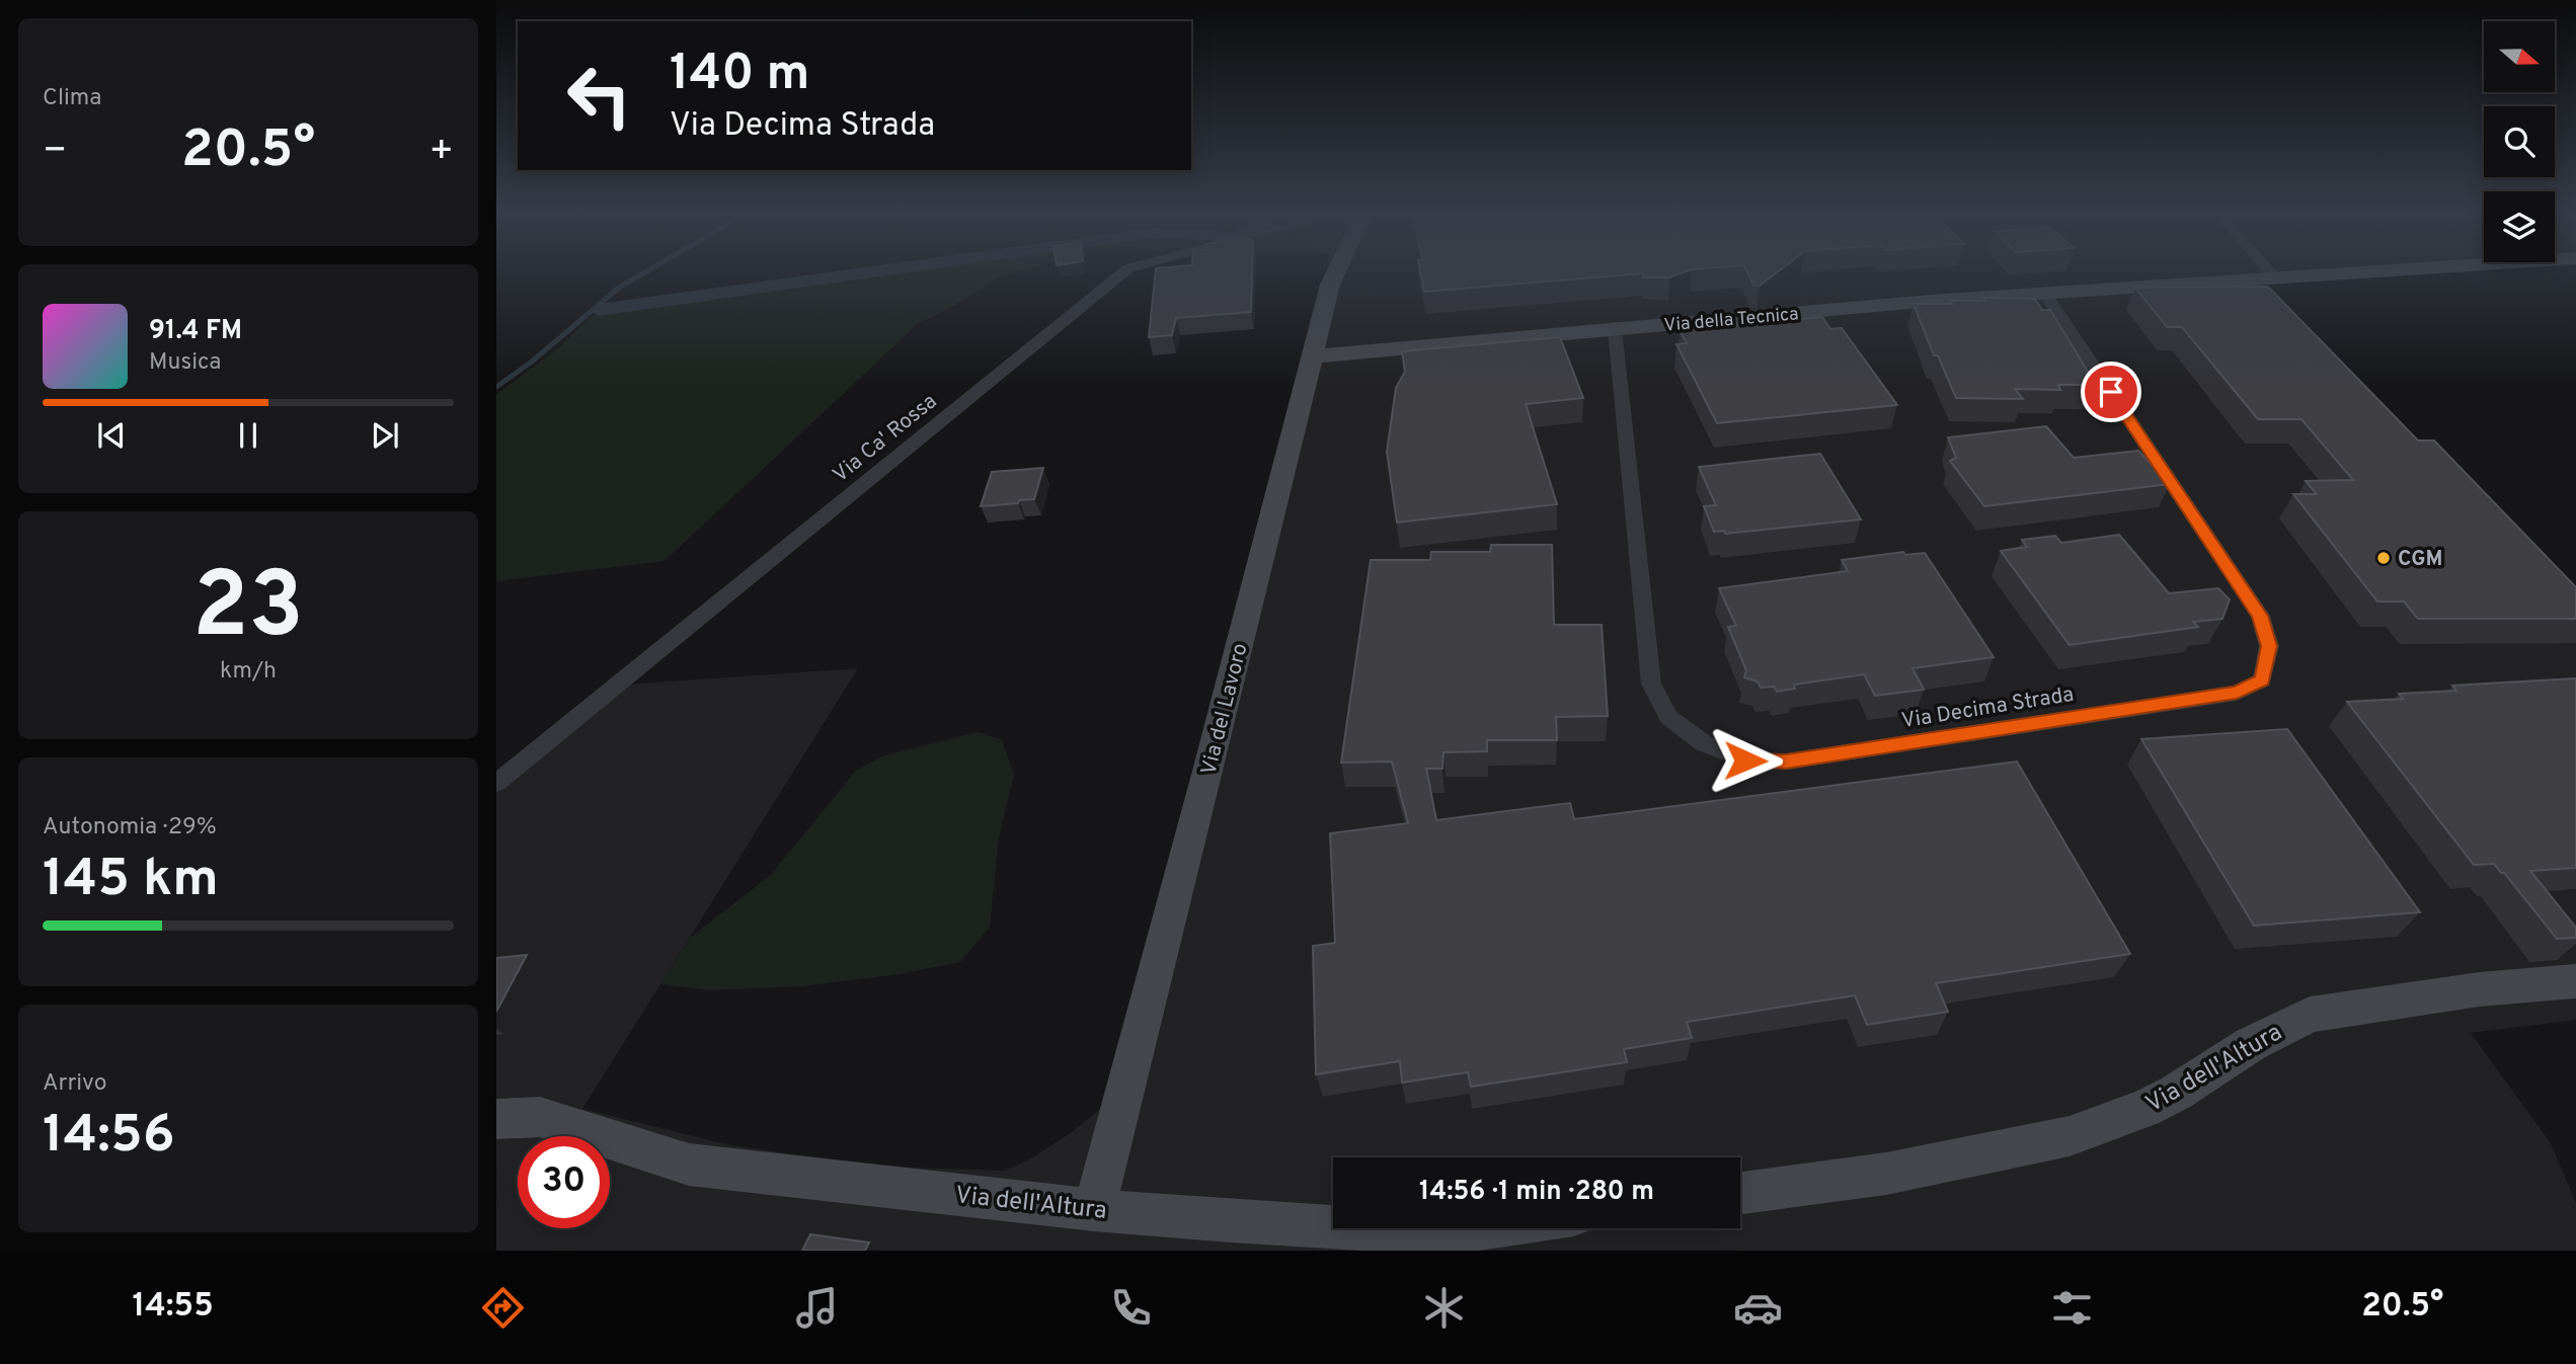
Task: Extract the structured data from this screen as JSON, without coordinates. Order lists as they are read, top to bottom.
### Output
{
  "streets": {
    "street": [
      "Via della Tecnica",
      "Via Ca' Rossa",
      "Via Decima Strada",
      "Via del Lavoro",
      "Via dell'Altura"
    ]
  },
  "crossings": [
    ["Via della Tecnica", "Via Decima Strada"],
    ["Via della Tecnica", "Via del Lavoro"],
    ["Via del Lavoro", "Via dell'Altura"]
  ],
  "places": ["CGM"],
  "north": "right",
  "page": {
    "tile": [
      "Clima",
      ["23", "km/h"],
      ["Autonomia · 29%", "145 km"],
      ["Arrivo", "14:56"]
    ],
    "turn": ["140 m", "Via Decima Strada"],
    "heat": ["−", "20.5°", "+"],
    "song": ["91.4 FM", "Musica"],
    "limit": "30",
    "trip": "14:56 · 1 min · 280 m",
    "tabs": ["14:55", "20.5°"]
  }
}
